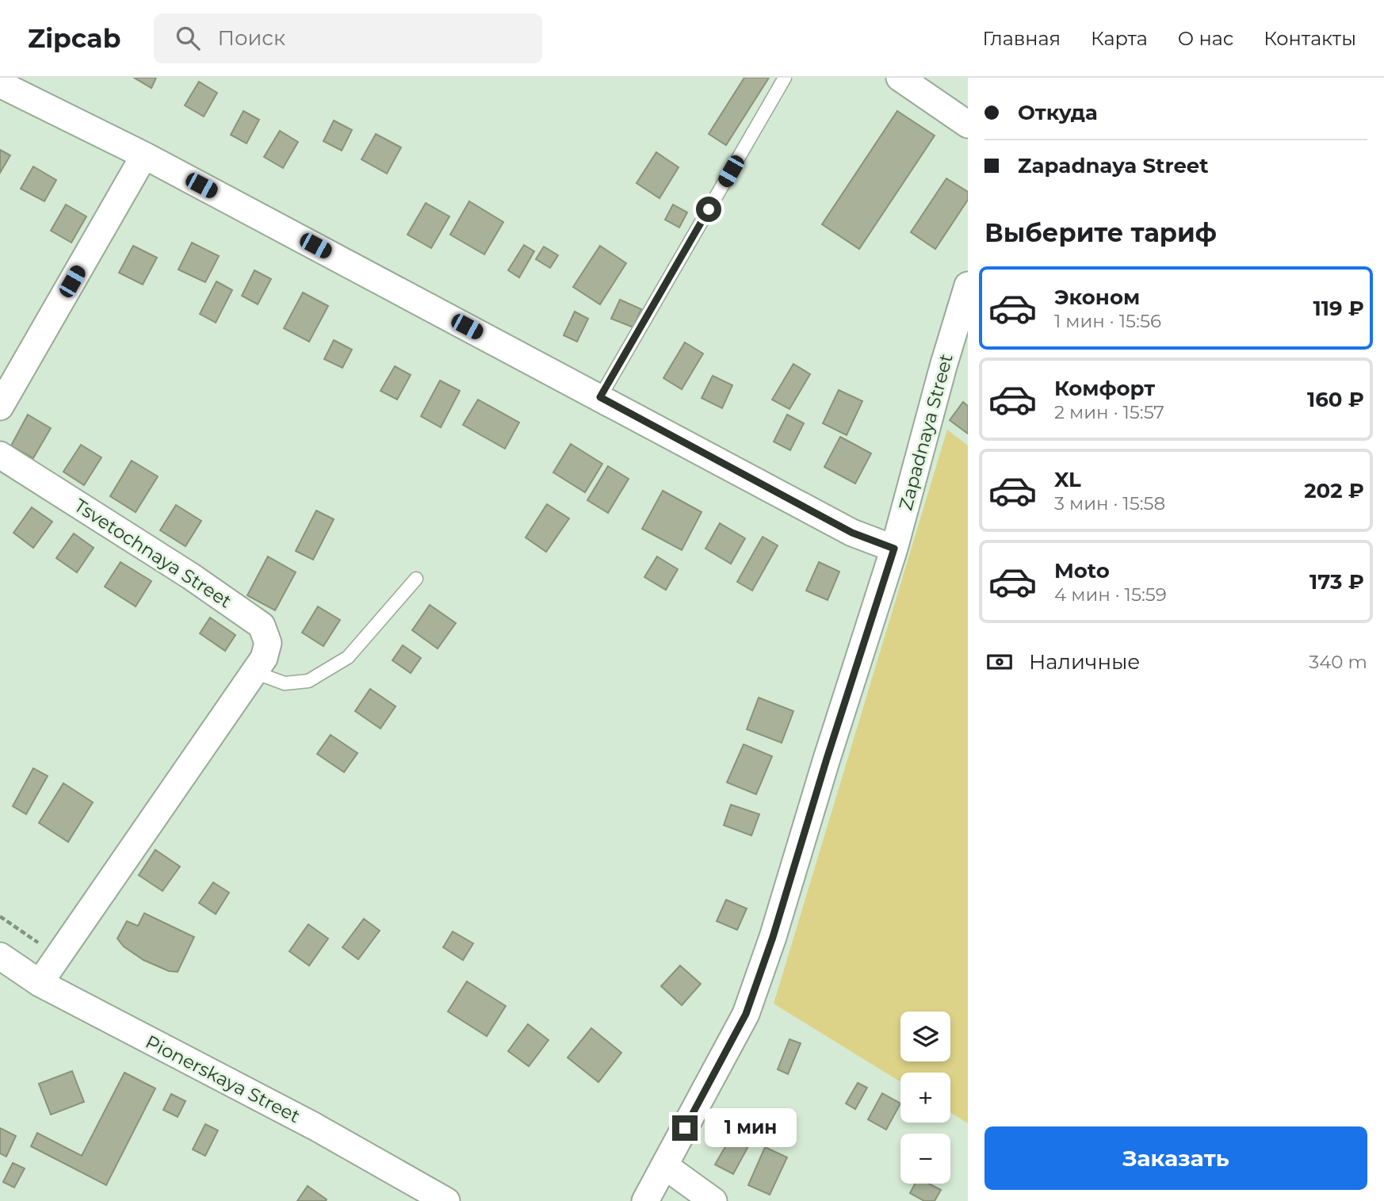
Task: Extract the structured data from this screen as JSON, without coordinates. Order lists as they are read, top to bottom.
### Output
{
  "streets": {
    "street": ["Zapadnaya Street", "Tsvetochnaya Street", "Pionerskaya Street"]
  },
  "crossings": [
    ["Tsvetochnaya Street", "Pionerskaya Street"]
  ],
  "page": {
    "header": "Zipcab",
    "search": "Поиск",
    "nav": [
      "Главная",
      "Карта",
      "О нас",
      "Контакты"
    ],
    "banner": ["Откуда", "Zapadnaya Street"],
    "heading": "Выберите тариф",
    "list": [
      {
        "name": "Эконом",
        "note": "1 мин · 15:56",
        "value": "119 ₽"
      },
      {
        "name": "Комфорт",
        "note": "2 мин · 15:57",
        "value": "160 ₽"
      },
      {
        "name": "XL",
        "note": "3 мин · 15:58",
        "value": "202 ₽"
      },
      {
        "name": "Moto",
        "note": "4 мин · 15:59",
        "value": "173 ₽"
      }
    ],
    "pay": ["Наличные", "340 m"],
    "map_buttons": ["+", "−"],
    "bubble": "1 мин",
    "buttons": "Заказать"
  }
}
